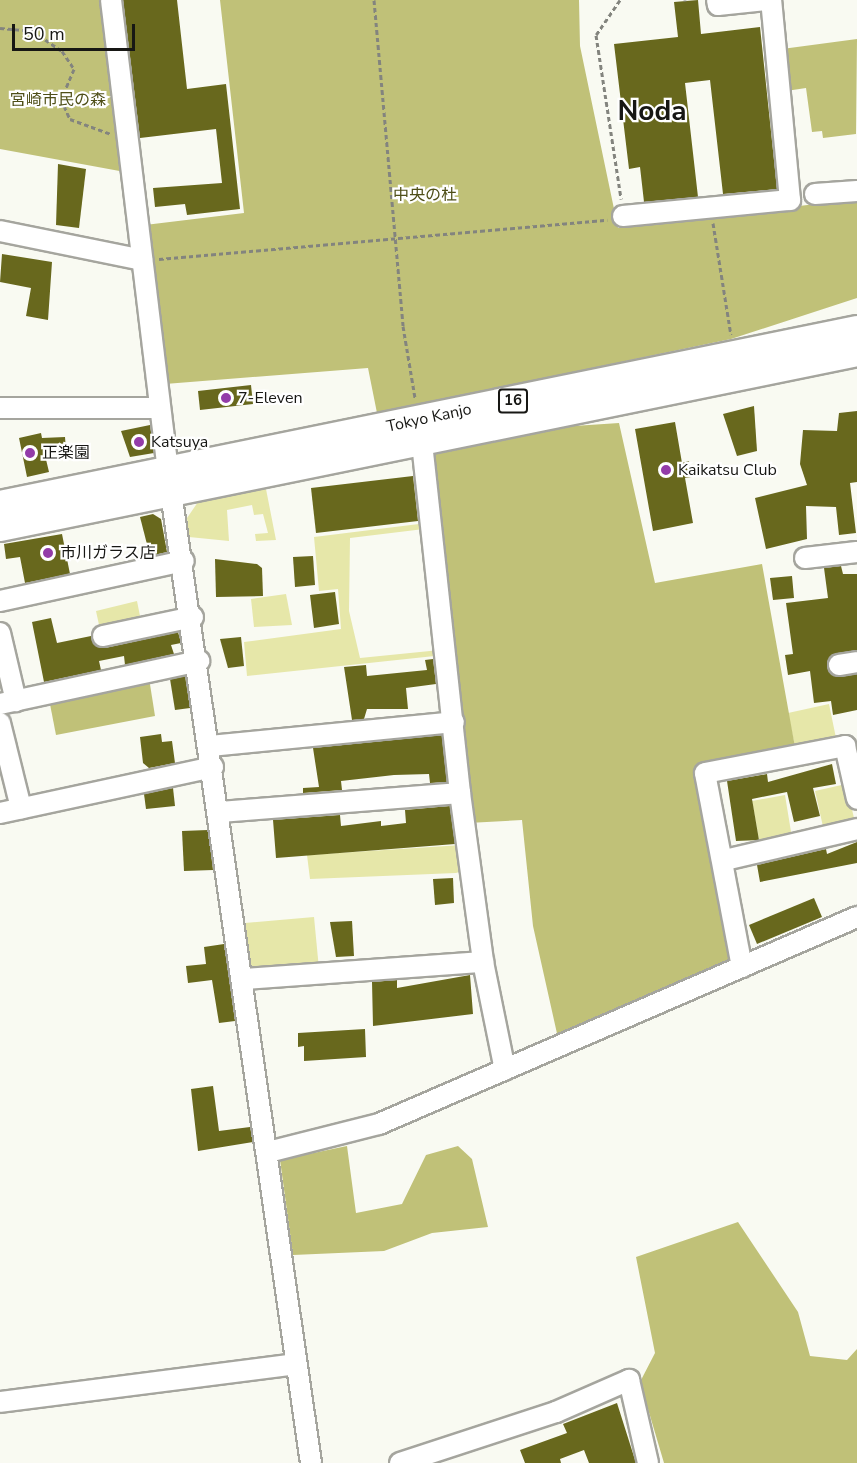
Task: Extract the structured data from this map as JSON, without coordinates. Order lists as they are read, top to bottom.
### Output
{
  "streets": {
    "highway": ["16", "Tokyo Kanjo"]
  },
  "crossings": [
    ["16", "Tokyo Kanjo"]
  ],
  "districts": ["Noda"],
  "parks": ["宮崎市民の森", "中央の杜"],
  "places": [
    "7-Eleven",
    "Katsuya",
    "正楽園",
    "Kaikatsu Club",
    "市川ガラス店"
  ],
  "scale_bar": "50 m"
}
